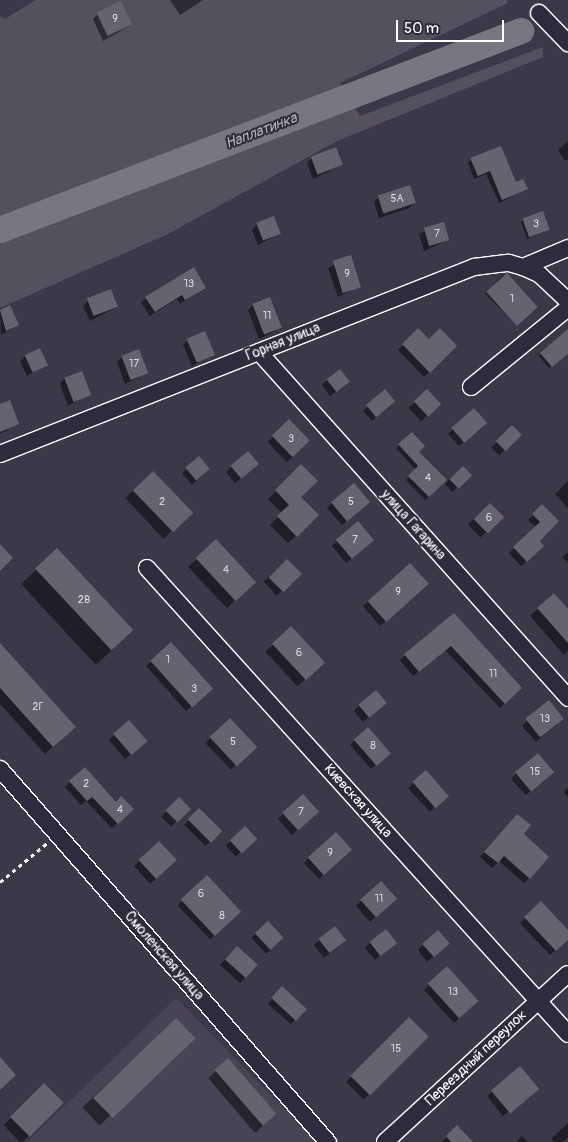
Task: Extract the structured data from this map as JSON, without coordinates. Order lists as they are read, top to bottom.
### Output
{
  "streets": {
    "street": [
      "Горная улица",
      "улица Гагарина",
      "Киевская улица",
      "Смоленская улица",
      "Переездный переулок"
    ]
  },
  "crossings": [
    ["Горная улица", "улица Гагарина"],
    ["Киевская улица", "Переездный переулок"]
  ],
  "water": ["Наплатинка"],
  "house_numbers": [
    "9",
    "5А",
    "3",
    "7",
    "9",
    "13",
    "1",
    "11",
    "17",
    "3",
    "4",
    "2",
    "5",
    "6",
    "7",
    "4",
    "9",
    "2В",
    "6",
    "1",
    "11",
    "3",
    "2Г",
    "13",
    "5",
    "8",
    "15",
    "2",
    "4",
    "7",
    "9",
    "6",
    "11",
    "8",
    "13",
    "15"
  ],
  "scale_bar": "50 m"
}
